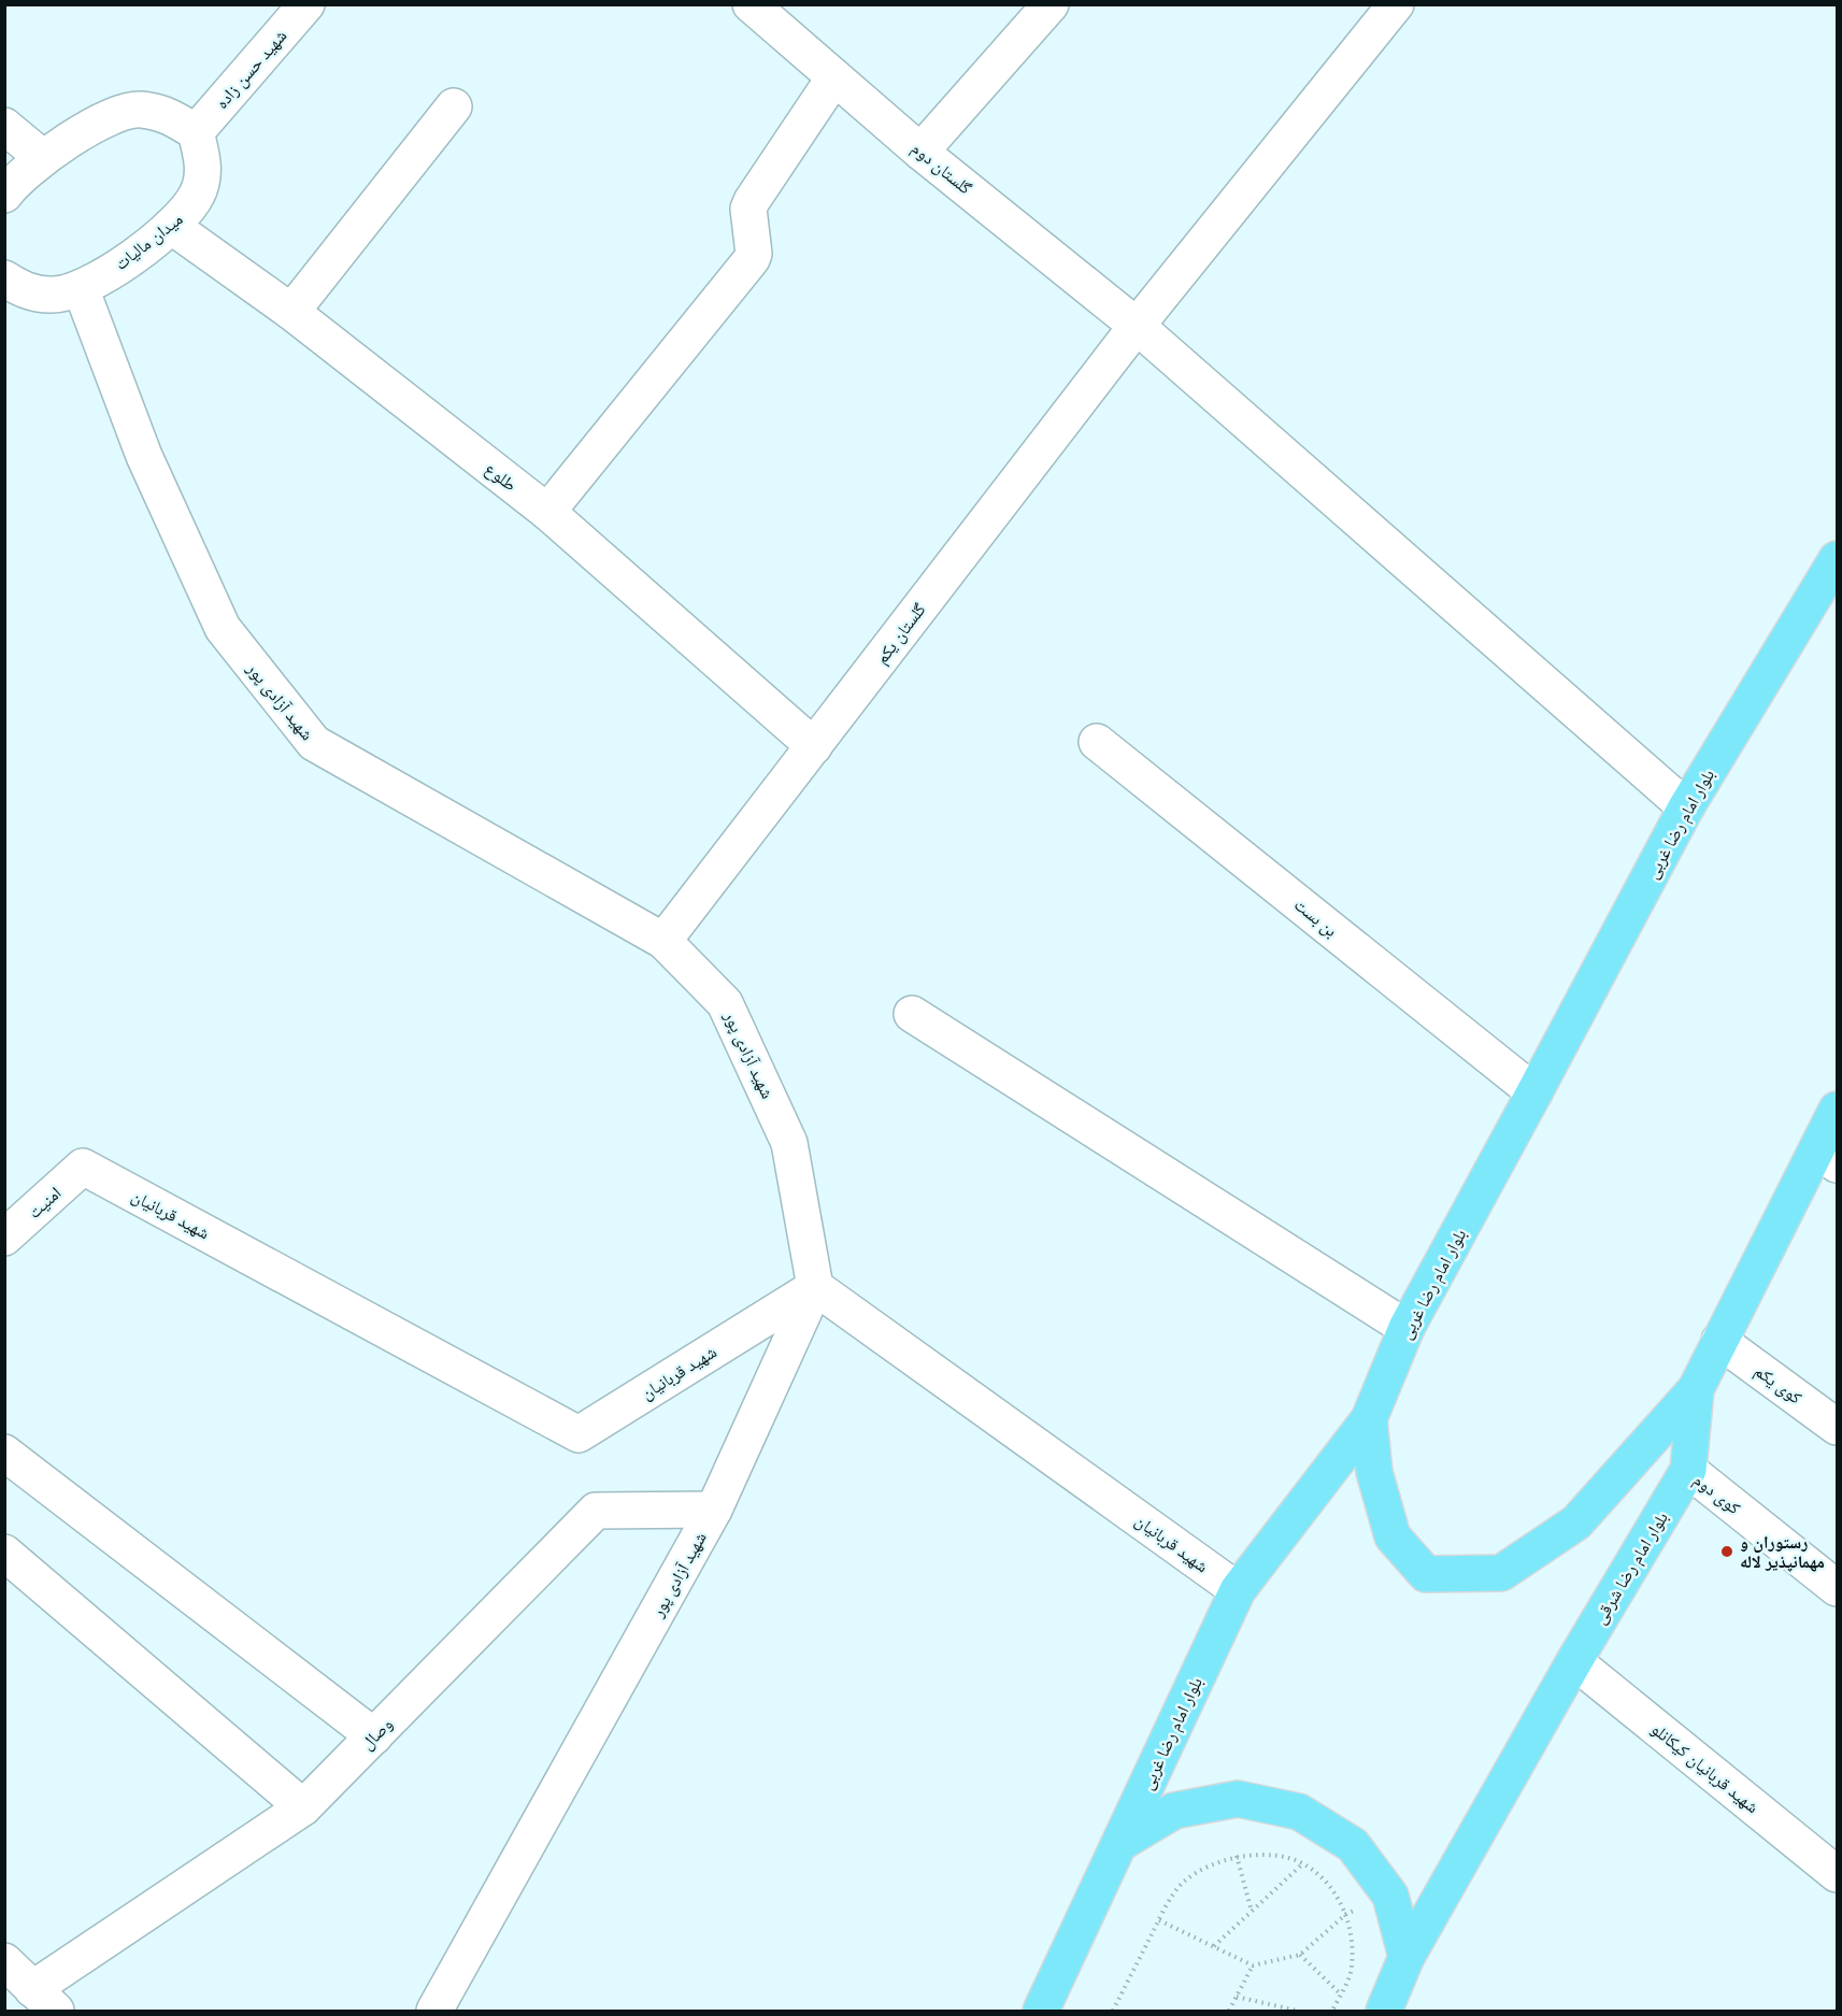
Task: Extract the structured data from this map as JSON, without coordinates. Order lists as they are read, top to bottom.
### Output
{
  "streets": {
    "highway": ["بلوار امام رضا غربی", "بلوار امام رضا شرقی"],
    "street": [
      "شهید حسن زاده",
      "گلستان دوم",
      "میدان مالیات",
      "طلوع",
      "گلستان یکم",
      "شهید آزادی پور",
      "بن بست",
      "امنیت",
      "شهید قربانیان",
      "کوی یکم",
      "کوی دوم",
      "وصال",
      "شهید قربانیان کیکانلو"
    ]
  },
  "crossings": [
    ["شهید حسن زاده", "میدان مالیات"],
    ["گلستان دوم", "گلستان یکم"],
    ["گلستان دوم", "بلوار امام رضا غربی"],
    ["میدان مالیات", "طلوع"],
    ["میدان مالیات", "شهید آزادی پور"],
    ["طلوع", "گلستان یکم"],
    ["گلستان یکم", "شهید آزادی پور"],
    ["شهید آزادی پور", "شهید قربانیان"],
    ["شهید آزادی پور", "وصال"],
    ["بلوار امام رضا غربی", "بن بست"],
    ["بلوار امام رضا غربی", "شهید قربانیان"],
    ["امنیت", "شهید قربانیان"],
    ["کوی یکم", "بلوار امام رضا شرقی"],
    ["کوی دوم", "بلوار امام رضا شرقی"],
    ["بلوار امام رضا شرقی", "شهید قربانیان کیکانلو"]
  ],
  "places": ["رستوران و مهمانپذیر لاله"]
}
